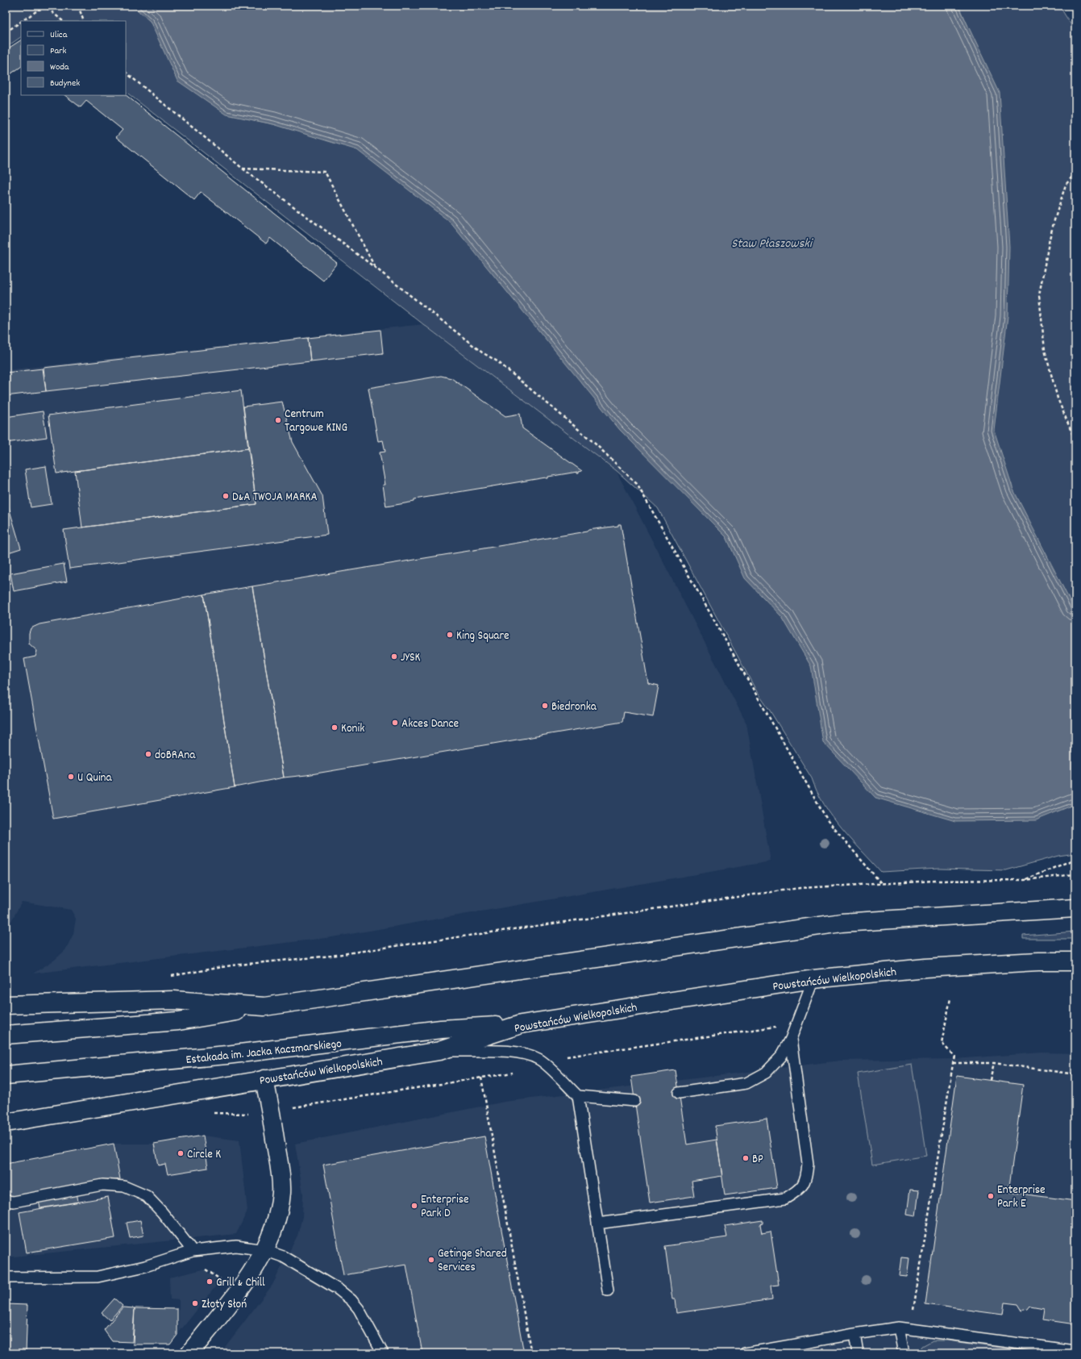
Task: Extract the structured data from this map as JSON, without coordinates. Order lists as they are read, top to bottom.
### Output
{
  "streets": {
    "main road": ["Powstańców Wielkopolskich", "Estakada im. Jacka Kaczmarskiego"]
  },
  "crossings": [
    ["Powstańców Wielkopolskich", "Estakada im. Jacka Kaczmarskiego"]
  ],
  "water": ["Staw Płaszowski"],
  "places": [
    "Centrum Targowe KING",
    "D&A TWOJA MARKA",
    "King Square",
    "JYSK",
    "Biedronka",
    "Akces Dance",
    "Konik",
    "doBRAna",
    "U Quina",
    "Circle K",
    "BP",
    "Enterprise Park E",
    "Enterprise Park D",
    "Getinge Shared Services",
    "Grill & Chill",
    "Złoty Słoń"
  ],
  "legend": [
    "Ulica",
    "Park",
    "Woda",
    "Budynek"
  ]
}
